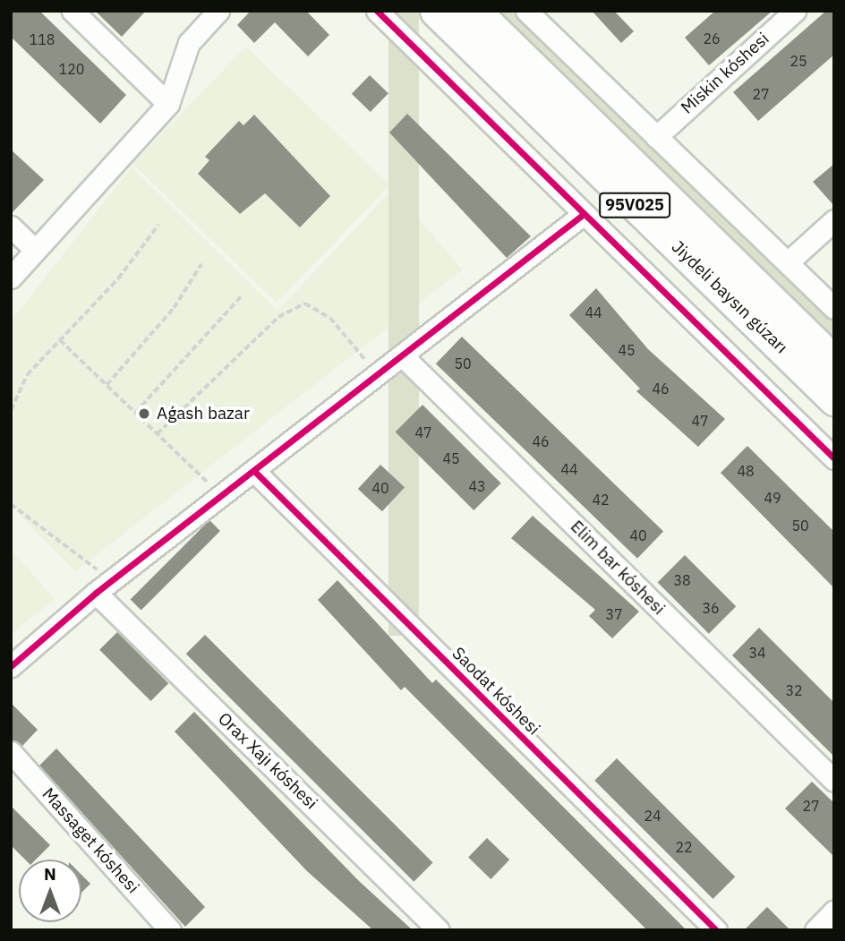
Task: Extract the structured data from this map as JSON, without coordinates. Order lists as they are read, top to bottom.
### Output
{
  "streets": {
    "main road": ["95V025", "Jiydeli baysın gúzarı"],
    "street": [
      "Miskin kóshesi",
      "Elim bar kóshesi",
      "Saodat kóshesi",
      "Orax Xajı kóshesi",
      "Massaget kóshesi"
    ]
  },
  "places": ["Aǵash bazar"],
  "house_numbers": [
    "26",
    "118",
    "25",
    "120",
    "27",
    "44",
    "45",
    "50",
    "46",
    "47",
    "47",
    "46",
    "45",
    "44",
    "48",
    "43",
    "40",
    "49",
    "42",
    "50",
    "40",
    "38",
    "36",
    "37",
    "34",
    "32",
    "27",
    "24",
    "22"
  ],
  "north": "top"
}
